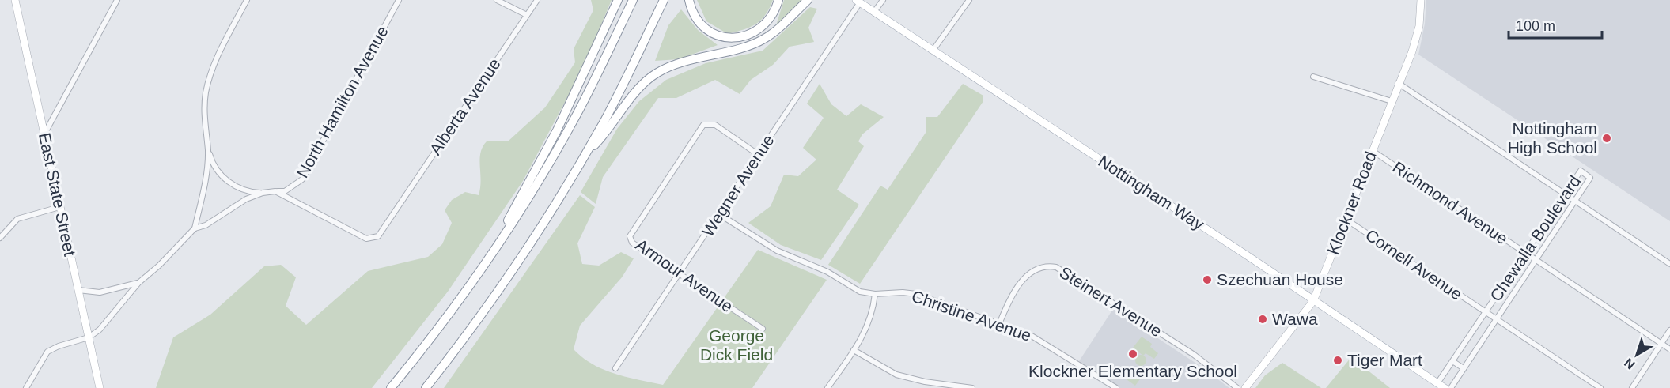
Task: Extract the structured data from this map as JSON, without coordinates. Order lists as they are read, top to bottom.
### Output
{
  "streets": {
    "main road": ["Nottingham Way", "East State Street", "Klockner Road"],
    "street": [
      "North Hamilton Avenue",
      "Alberta Avenue",
      "Wegner Avenue",
      "Richmond Avenue",
      "Chewalla Boulevard",
      "Cornell Avenue",
      "Armour Avenue",
      "Steinert Avenue",
      "Christine Avenue"
    ]
  },
  "crossings": [
    ["North Hamilton Avenue", "Alberta Avenue"],
    ["Wegner Avenue", "Nottingham Way"],
    ["Wegner Avenue", "Armour Avenue"],
    ["Wegner Avenue", "Christine Avenue"],
    ["Nottingham Way", "Klockner Road"],
    ["Nottingham Way", "Chewalla Boulevard"],
    ["Klockner Road", "Richmond Avenue"],
    ["Klockner Road", "Cornell Avenue"],
    ["Richmond Avenue", "Chewalla Boulevard"],
    ["Chewalla Boulevard", "Cornell Avenue"],
    ["Steinert Avenue", "Christine Avenue"]
  ],
  "parks": ["George Dick Field"],
  "places": [
    "Nottingham High School",
    "Szechuan House",
    "Wawa",
    "Klockner Elementary School",
    "Tiger Mart"
  ],
  "scale_bar": "100 m",
  "north": "bottom left"
}
